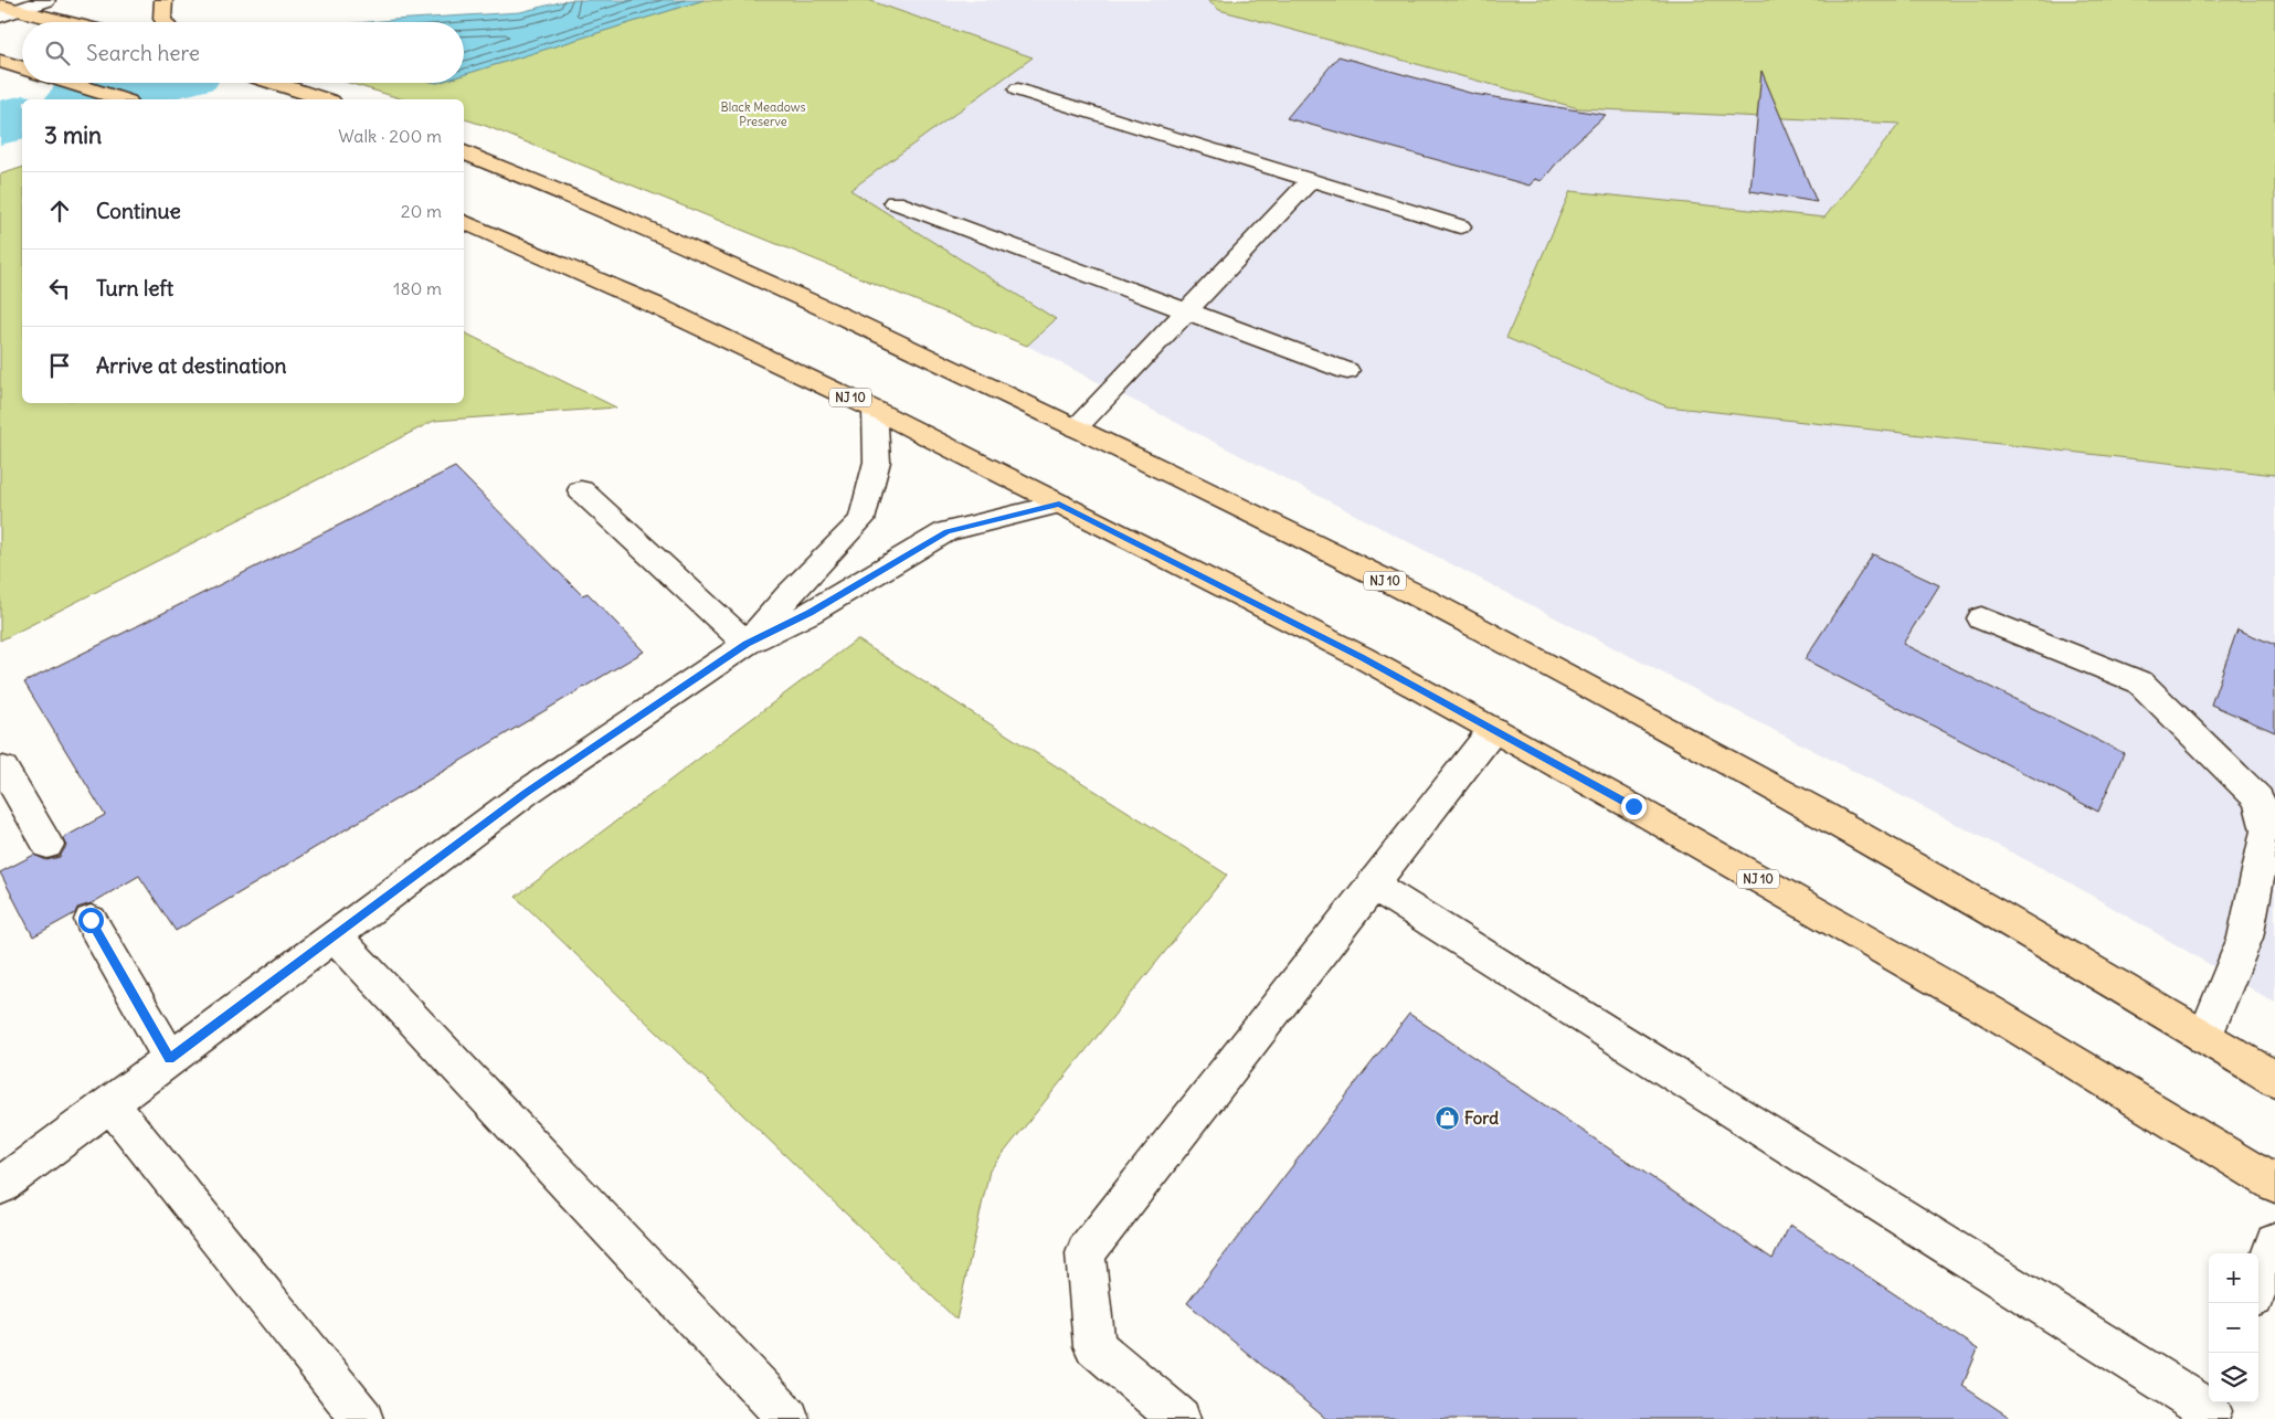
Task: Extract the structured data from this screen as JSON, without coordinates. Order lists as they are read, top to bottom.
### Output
{
  "streets": {
    "main road": ["NJ 10"]
  },
  "parks": ["Black Meadows Preserve"],
  "places": {
    "shop": ["Ford"]
  },
  "page": {
    "search": "Search here",
    "heading": ["3 min", "Walk · 200 m"],
    "list": [
      ["Continue", "20 m"],
      ["Turn left", "180 m"],
      "Arrive at destination"
    ],
    "map_buttons": ["+", "−"]
  }
}
